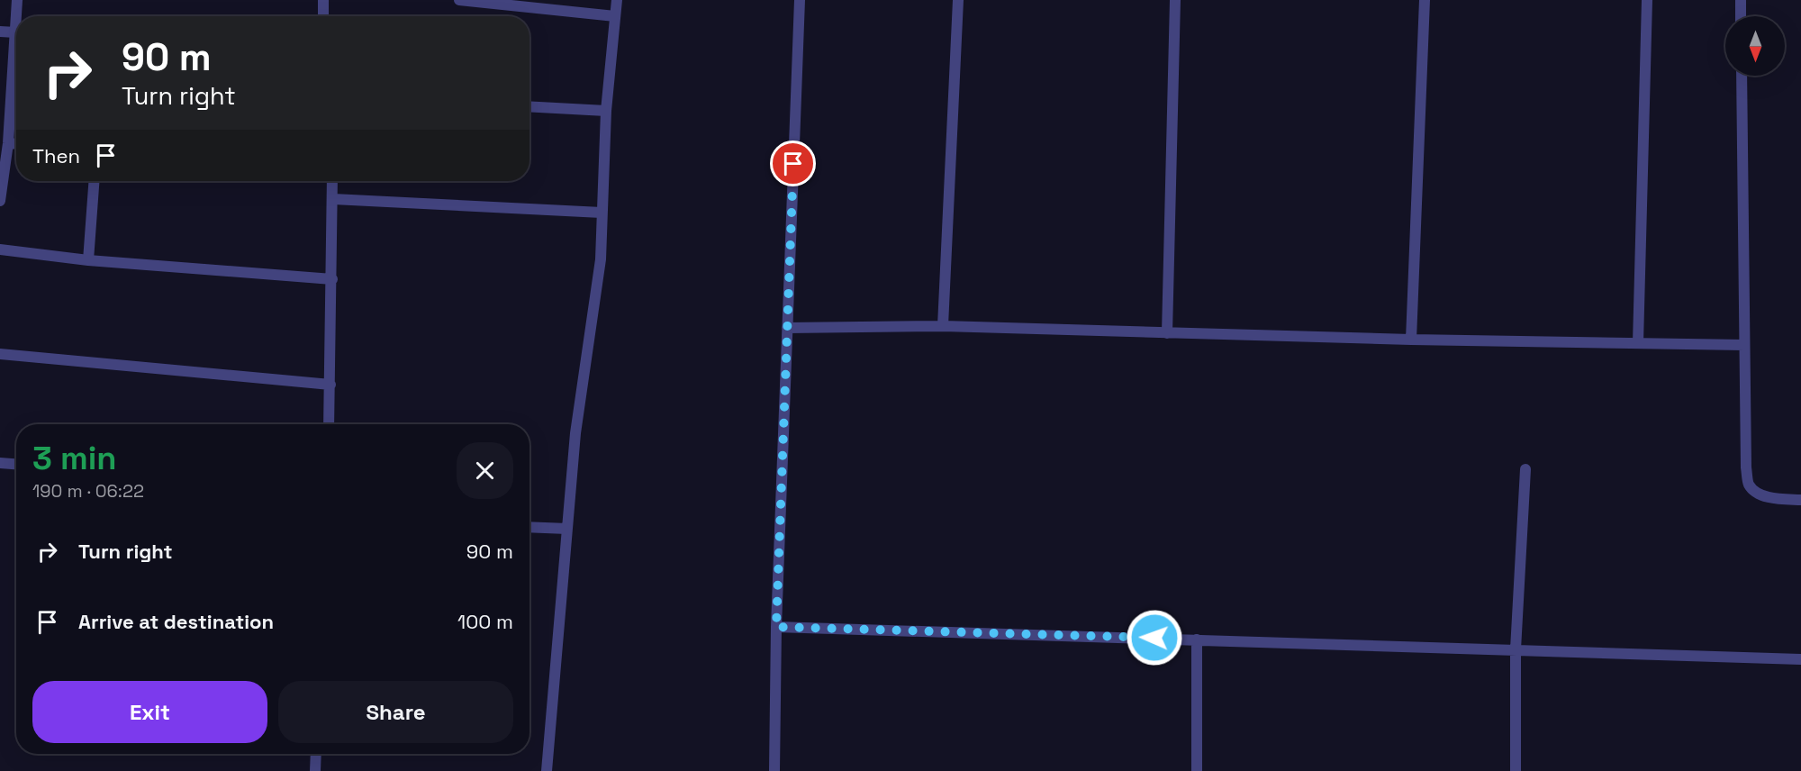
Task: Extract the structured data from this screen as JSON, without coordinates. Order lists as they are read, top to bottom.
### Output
{
  "north": "bottom",
  "page": {
    "turn": ["90 m", "Turn right"],
    "then": "Then",
    "heading": ["3 min", "190 m · 06:22"],
    "list": [
      {
        "name": "Turn right",
        "value": "90 m"
      },
      {
        "name": "Arrive at destination",
        "value": "100 m"
      }
    ],
    "buttons": ["Exit", "Share"]
  }
}
